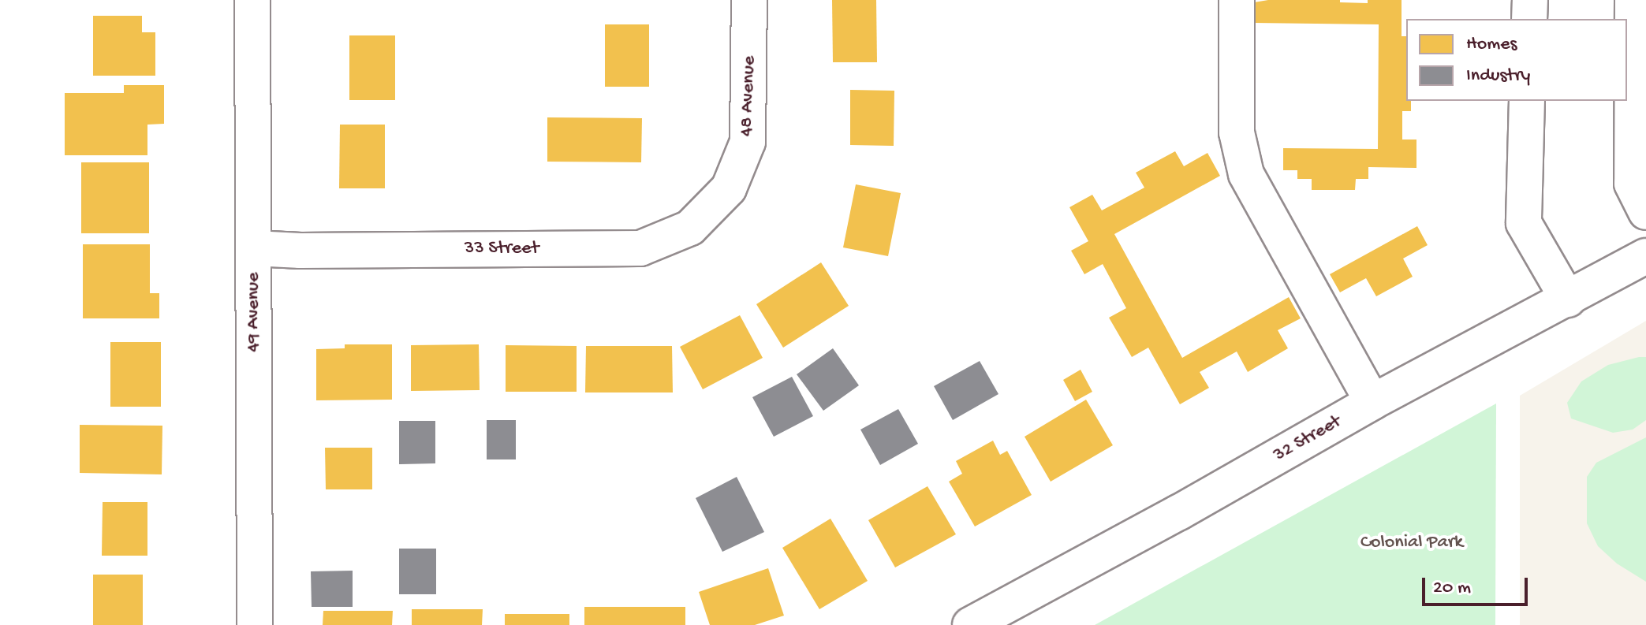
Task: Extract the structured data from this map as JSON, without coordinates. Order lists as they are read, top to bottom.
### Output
{
  "streets": {
    "street": [
      "48 Avenue",
      "33 Street",
      "49 Avenue",
      "32 Street"
    ]
  },
  "crossings": [
    ["48 Avenue", "33 Street"],
    ["33 Street", "49 Avenue"]
  ],
  "parks": ["Colonial Park"],
  "legend": ["Homes", "Industry"],
  "scale_bar": "20 m"
}
